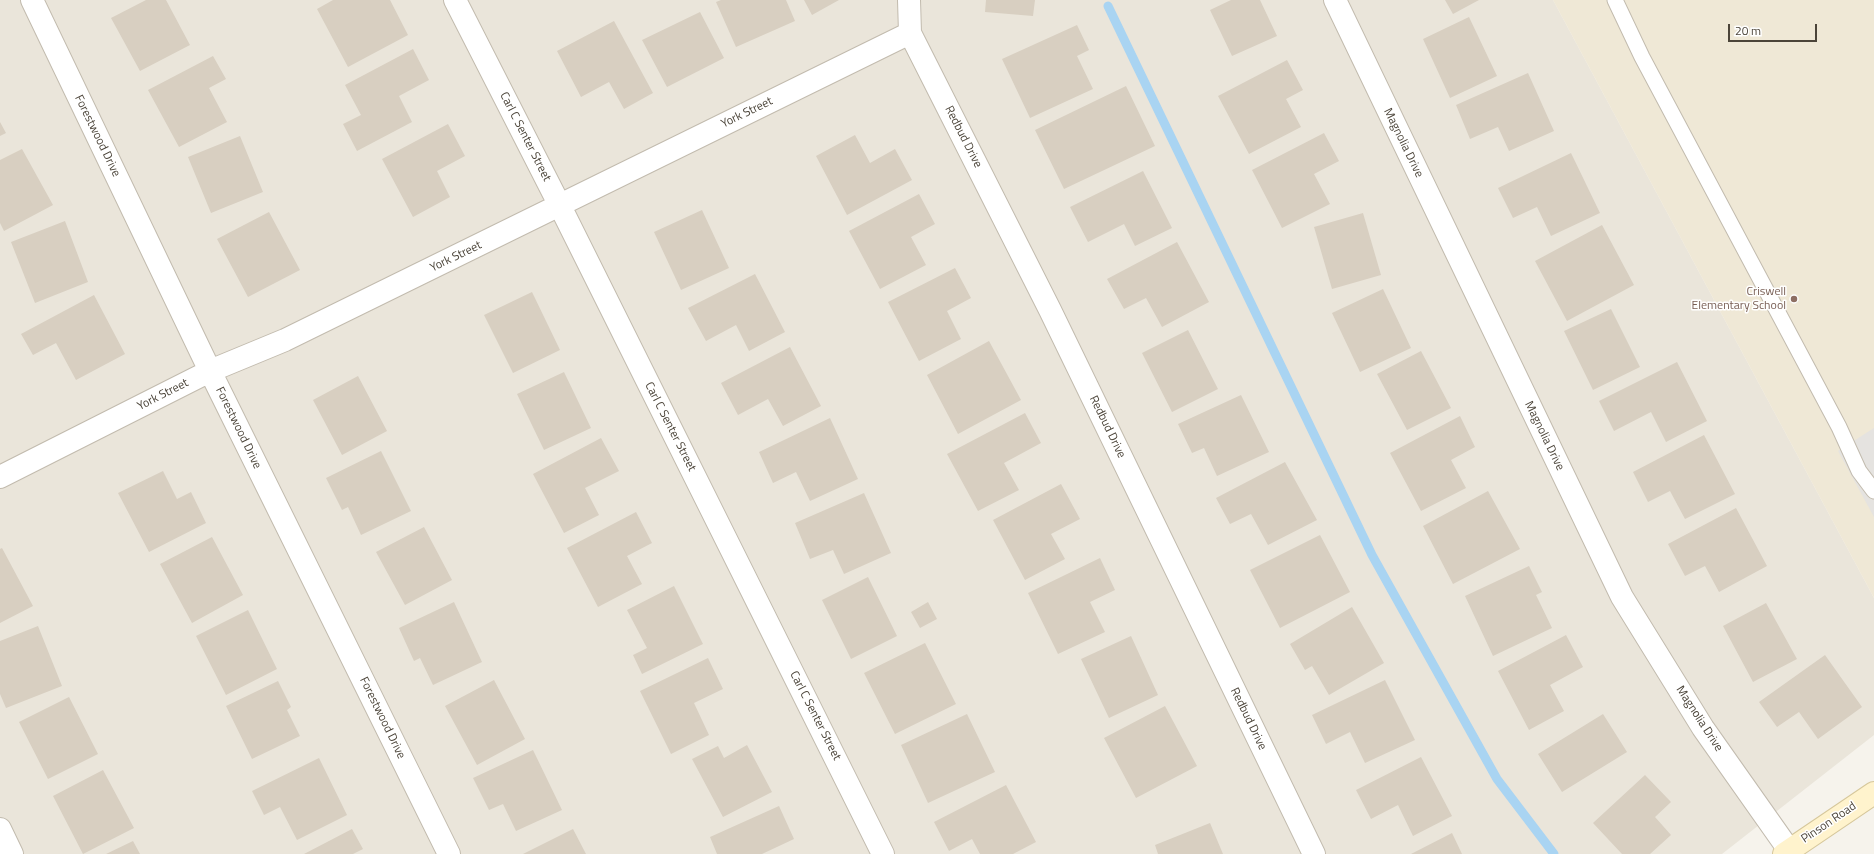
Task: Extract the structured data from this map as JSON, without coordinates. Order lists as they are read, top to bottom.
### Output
{
  "streets": {
    "main road": ["Pinson Road"],
    "street": [
      "York Street",
      "Forestwood Drive",
      "Carl C Senter Street",
      "Redbud Drive",
      "Magnolia Drive"
    ]
  },
  "crossings": [
    ["York Street", "Forestwood Drive"],
    ["York Street", "Carl C Senter Street"],
    ["York Street", "Redbud Drive"],
    ["Magnolia Drive", "Pinson Road"]
  ],
  "places": ["Criswell Elementary School"],
  "scale_bar": "20 m"
}
